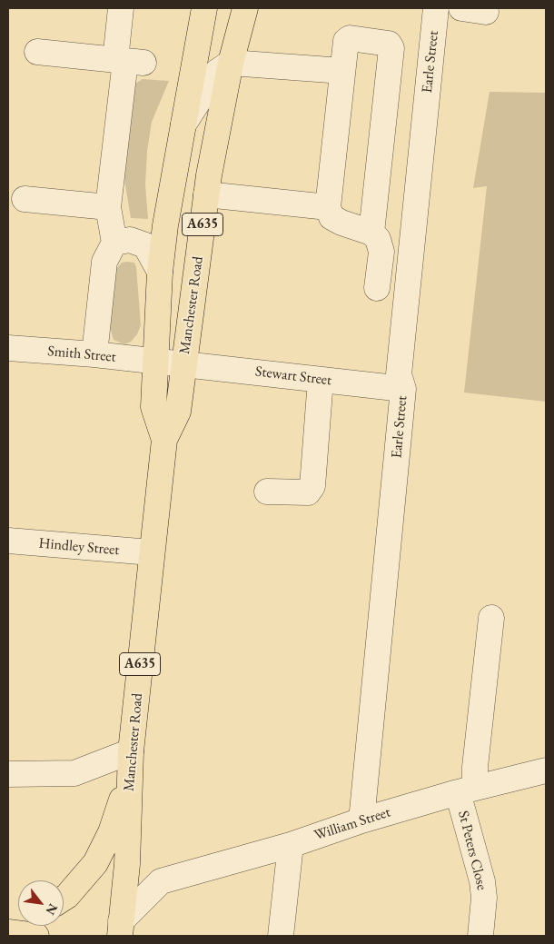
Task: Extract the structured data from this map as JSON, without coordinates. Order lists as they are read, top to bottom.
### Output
{
  "streets": {
    "highway": ["A635", "Manchester Road"],
    "street": [
      "Earle Street",
      "Smith Street",
      "Stewart Street",
      "Hindley Street",
      "William Street",
      "St Peters Close"
    ]
  },
  "crossings": [
    ["Earle Street", "Stewart Street"],
    ["Earle Street", "William Street"],
    ["A635", "Manchester Road"],
    ["Manchester Road", "Smith Street"],
    ["Manchester Road", "Stewart Street"],
    ["Manchester Road", "Hindley Street"],
    ["Manchester Road", "William Street"],
    ["Smith Street", "Stewart Street"],
    ["William Street", "St Peters Close"]
  ],
  "north": "bottom right"
}
